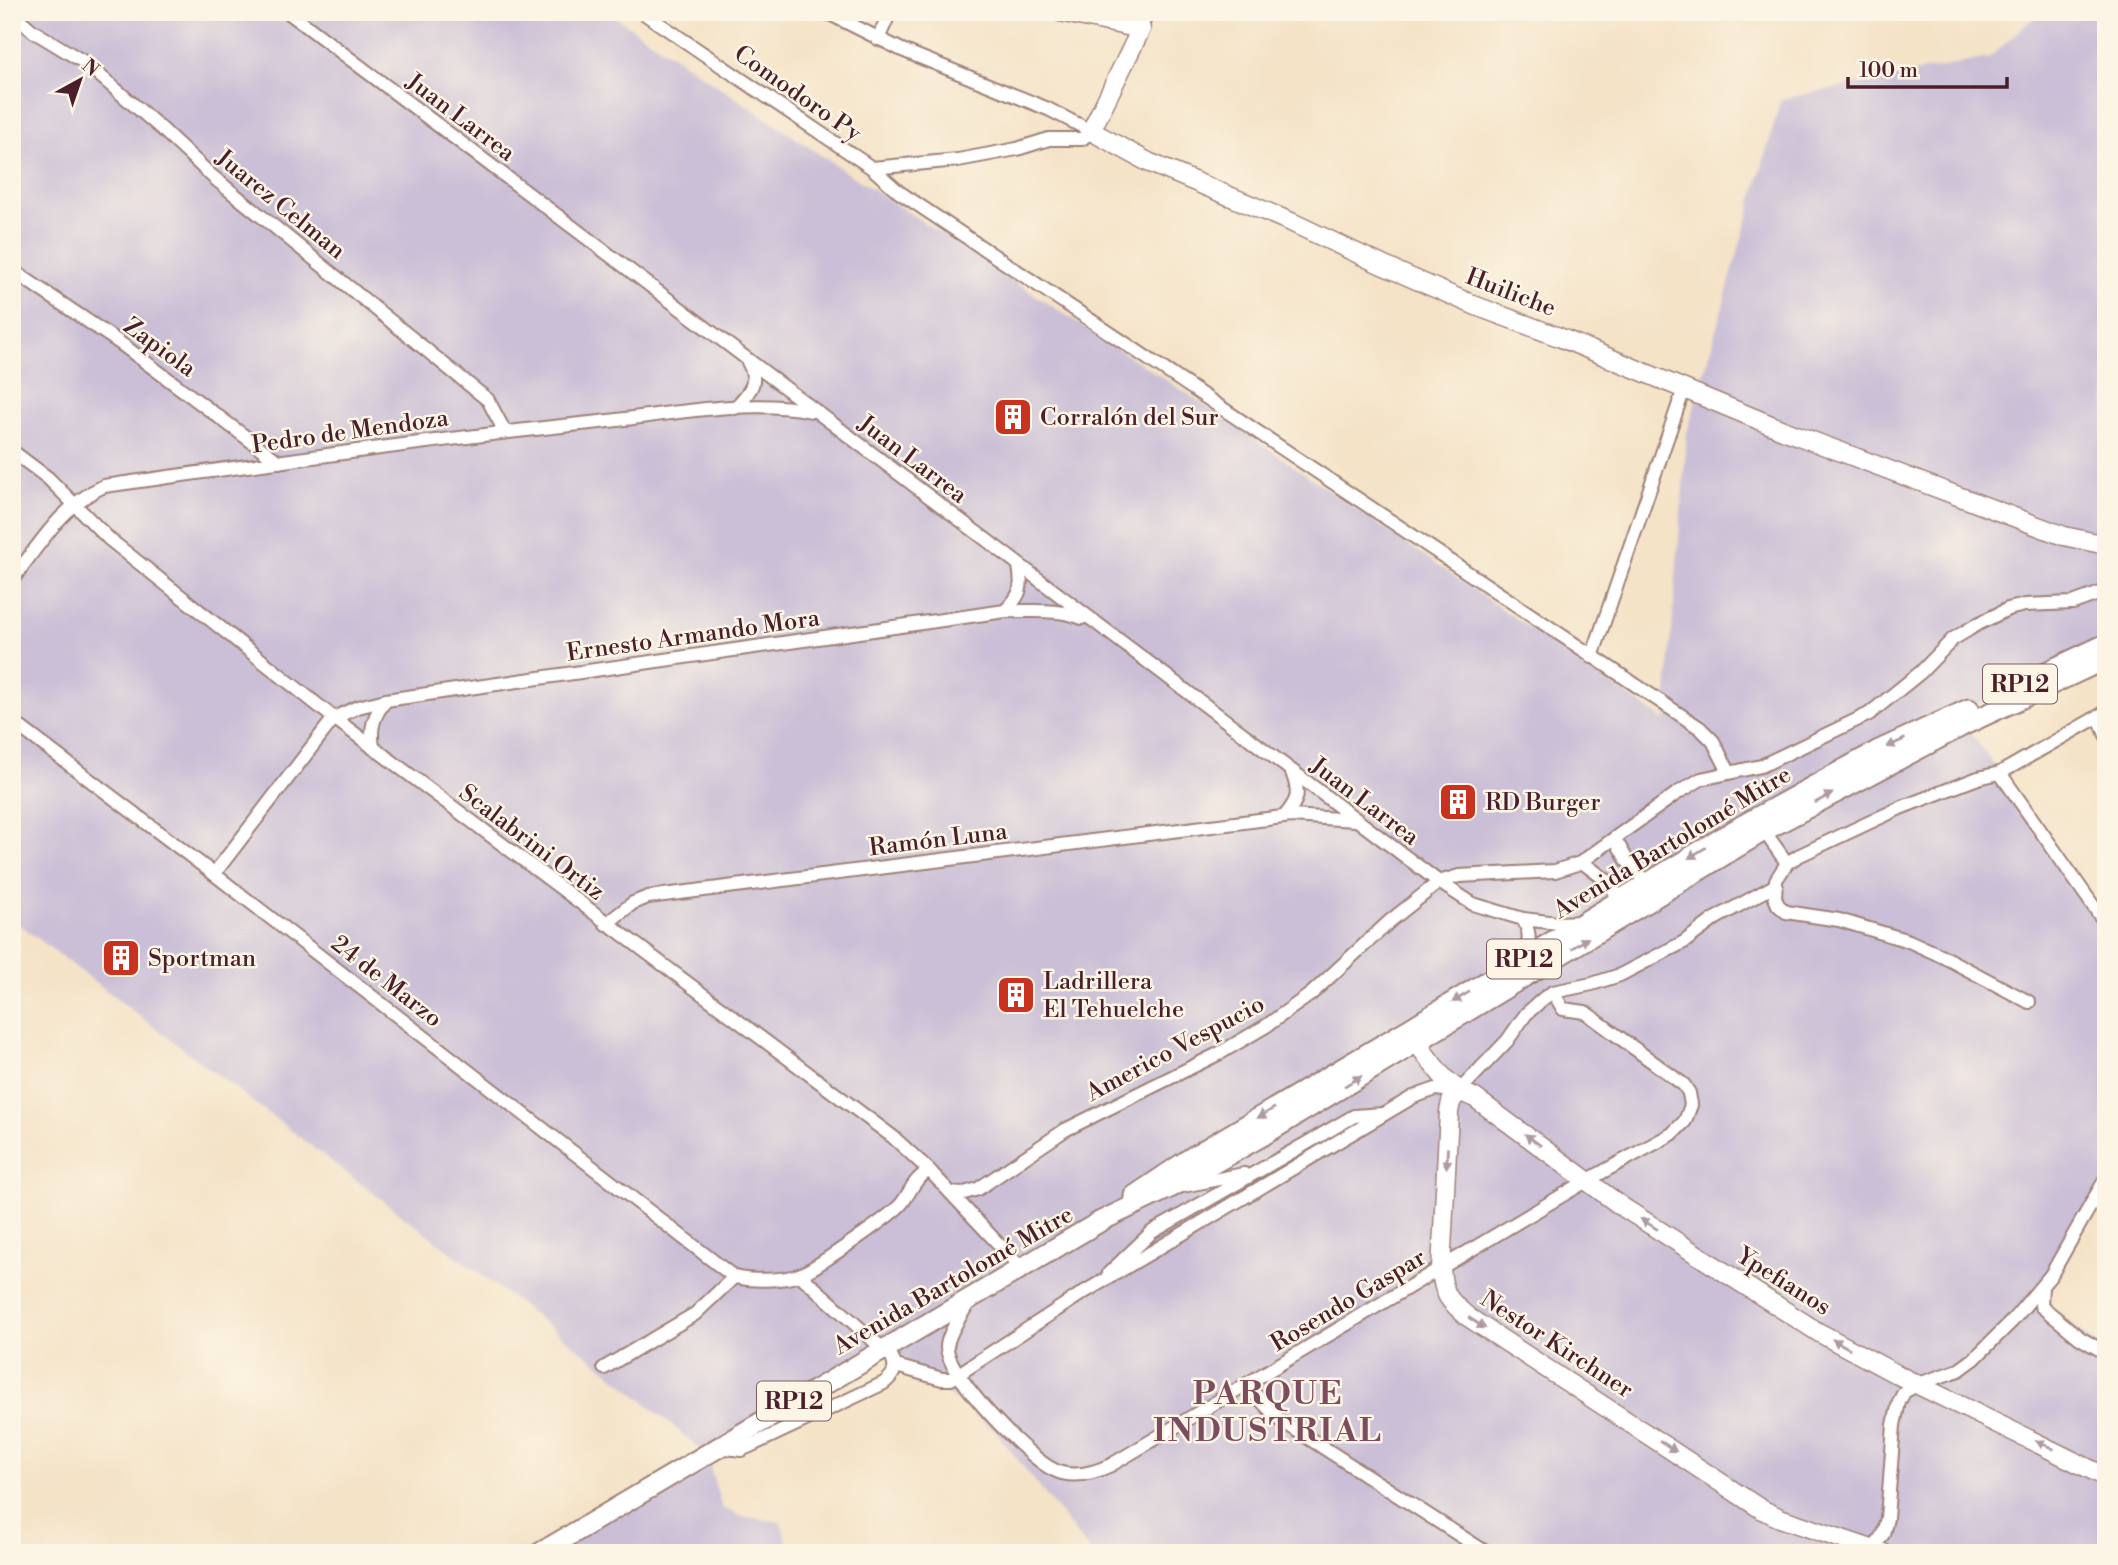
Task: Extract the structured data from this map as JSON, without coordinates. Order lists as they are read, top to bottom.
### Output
{
  "streets": {
    "main road": ["RP12", "Avenida Bartolomé Mitre"],
    "street": [
      "Comodoro Py",
      "Juan Larrea",
      "Juarez Celman",
      "Huiliche",
      "Zapiola",
      "Pedro de Mendoza",
      "Ernesto Armando Mora",
      "Ramón Luna",
      "Scalabrini Ortiz",
      "24 de Marzo",
      "Americo Vespucio",
      "Ypefianos",
      "Rosendo Gaspar",
      "Nestor Kirchner"
    ]
  },
  "crossings": [
    ["Comodoro Py", "Americo Vespucio"],
    ["Juan Larrea", "Pedro de Mendoza"],
    ["Juan Larrea", "Ernesto Armando Mora"],
    ["Juan Larrea", "Ramón Luna"],
    ["Juan Larrea", "Avenida Bartolomé Mitre"],
    ["Juan Larrea", "Americo Vespucio"],
    ["Juarez Celman", "Pedro de Mendoza"],
    ["Zapiola", "Pedro de Mendoza"],
    ["Pedro de Mendoza", "Scalabrini Ortiz"],
    ["Ernesto Armando Mora", "Scalabrini Ortiz"],
    ["Ramón Luna", "Scalabrini Ortiz"],
    ["Scalabrini Ortiz", "Avenida Bartolomé Mitre"],
    ["Scalabrini Ortiz", "Americo Vespucio"],
    ["Avenida Bartolomé Mitre", "Rosendo Gaspar"],
    ["Ypefianos", "Rosendo Gaspar"],
    ["Ypefianos", "Nestor Kirchner"],
    ["Rosendo Gaspar", "Nestor Kirchner"]
  ],
  "one_way": ["Ypefianos", "Nestor Kirchner"],
  "districts": ["PARQUE INDUSTRIAL"],
  "places": {
    "building": [
      "Corralón del Sur",
      "RD Burger",
      "Sportman",
      "Ladrillera El Tehuelche"
    ]
  },
  "scale_bar": "100 m",
  "north": "top right"
}
